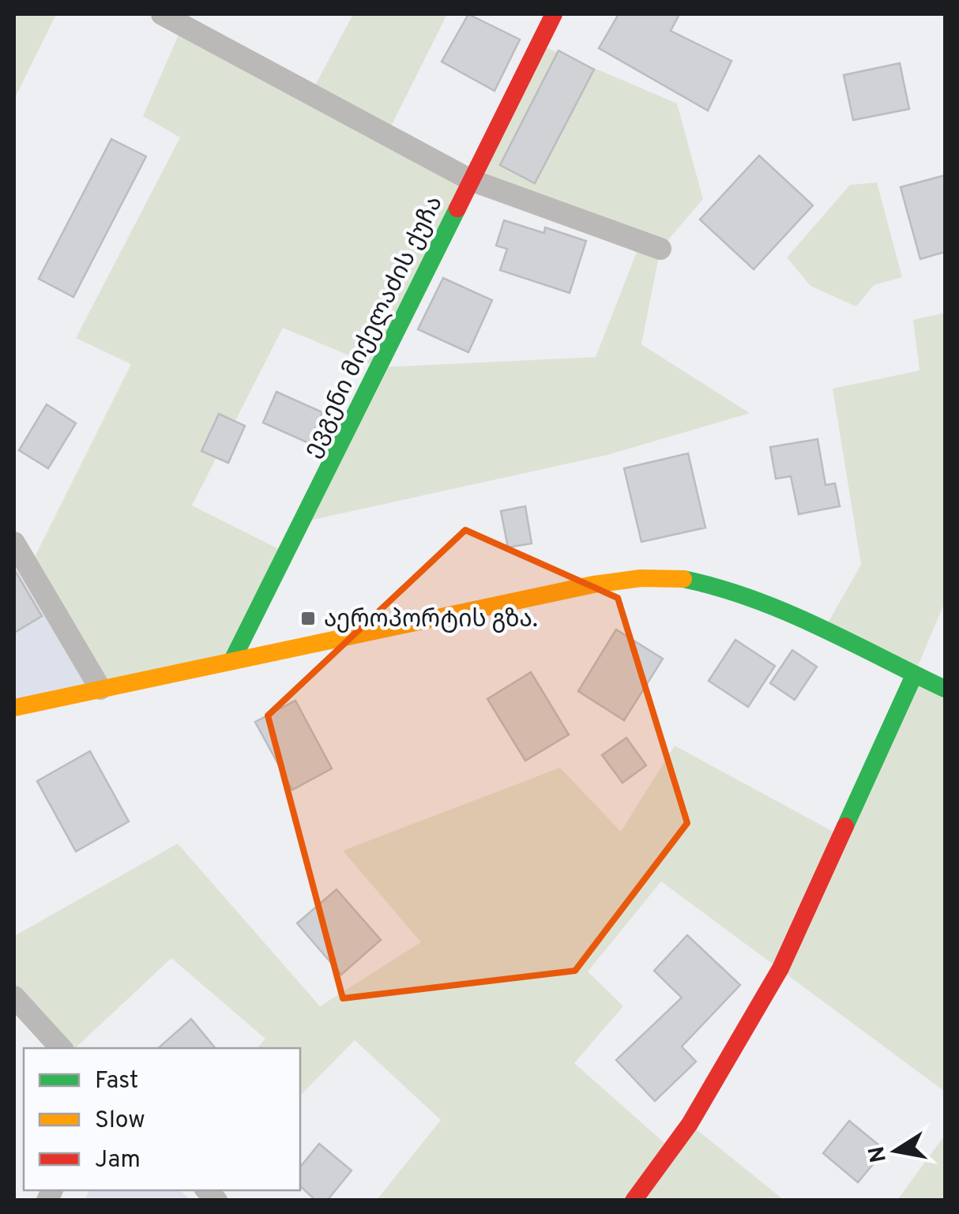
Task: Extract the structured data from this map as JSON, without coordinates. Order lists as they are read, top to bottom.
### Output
{
  "streets": {
    "main road": ["ევგენი მიქელაძის ქუჩა"]
  },
  "places": {
    "transit": ["აეროპორტის გზა."]
  },
  "legend": ["Fast", "Slow", "Jam"],
  "north": "left"
}
